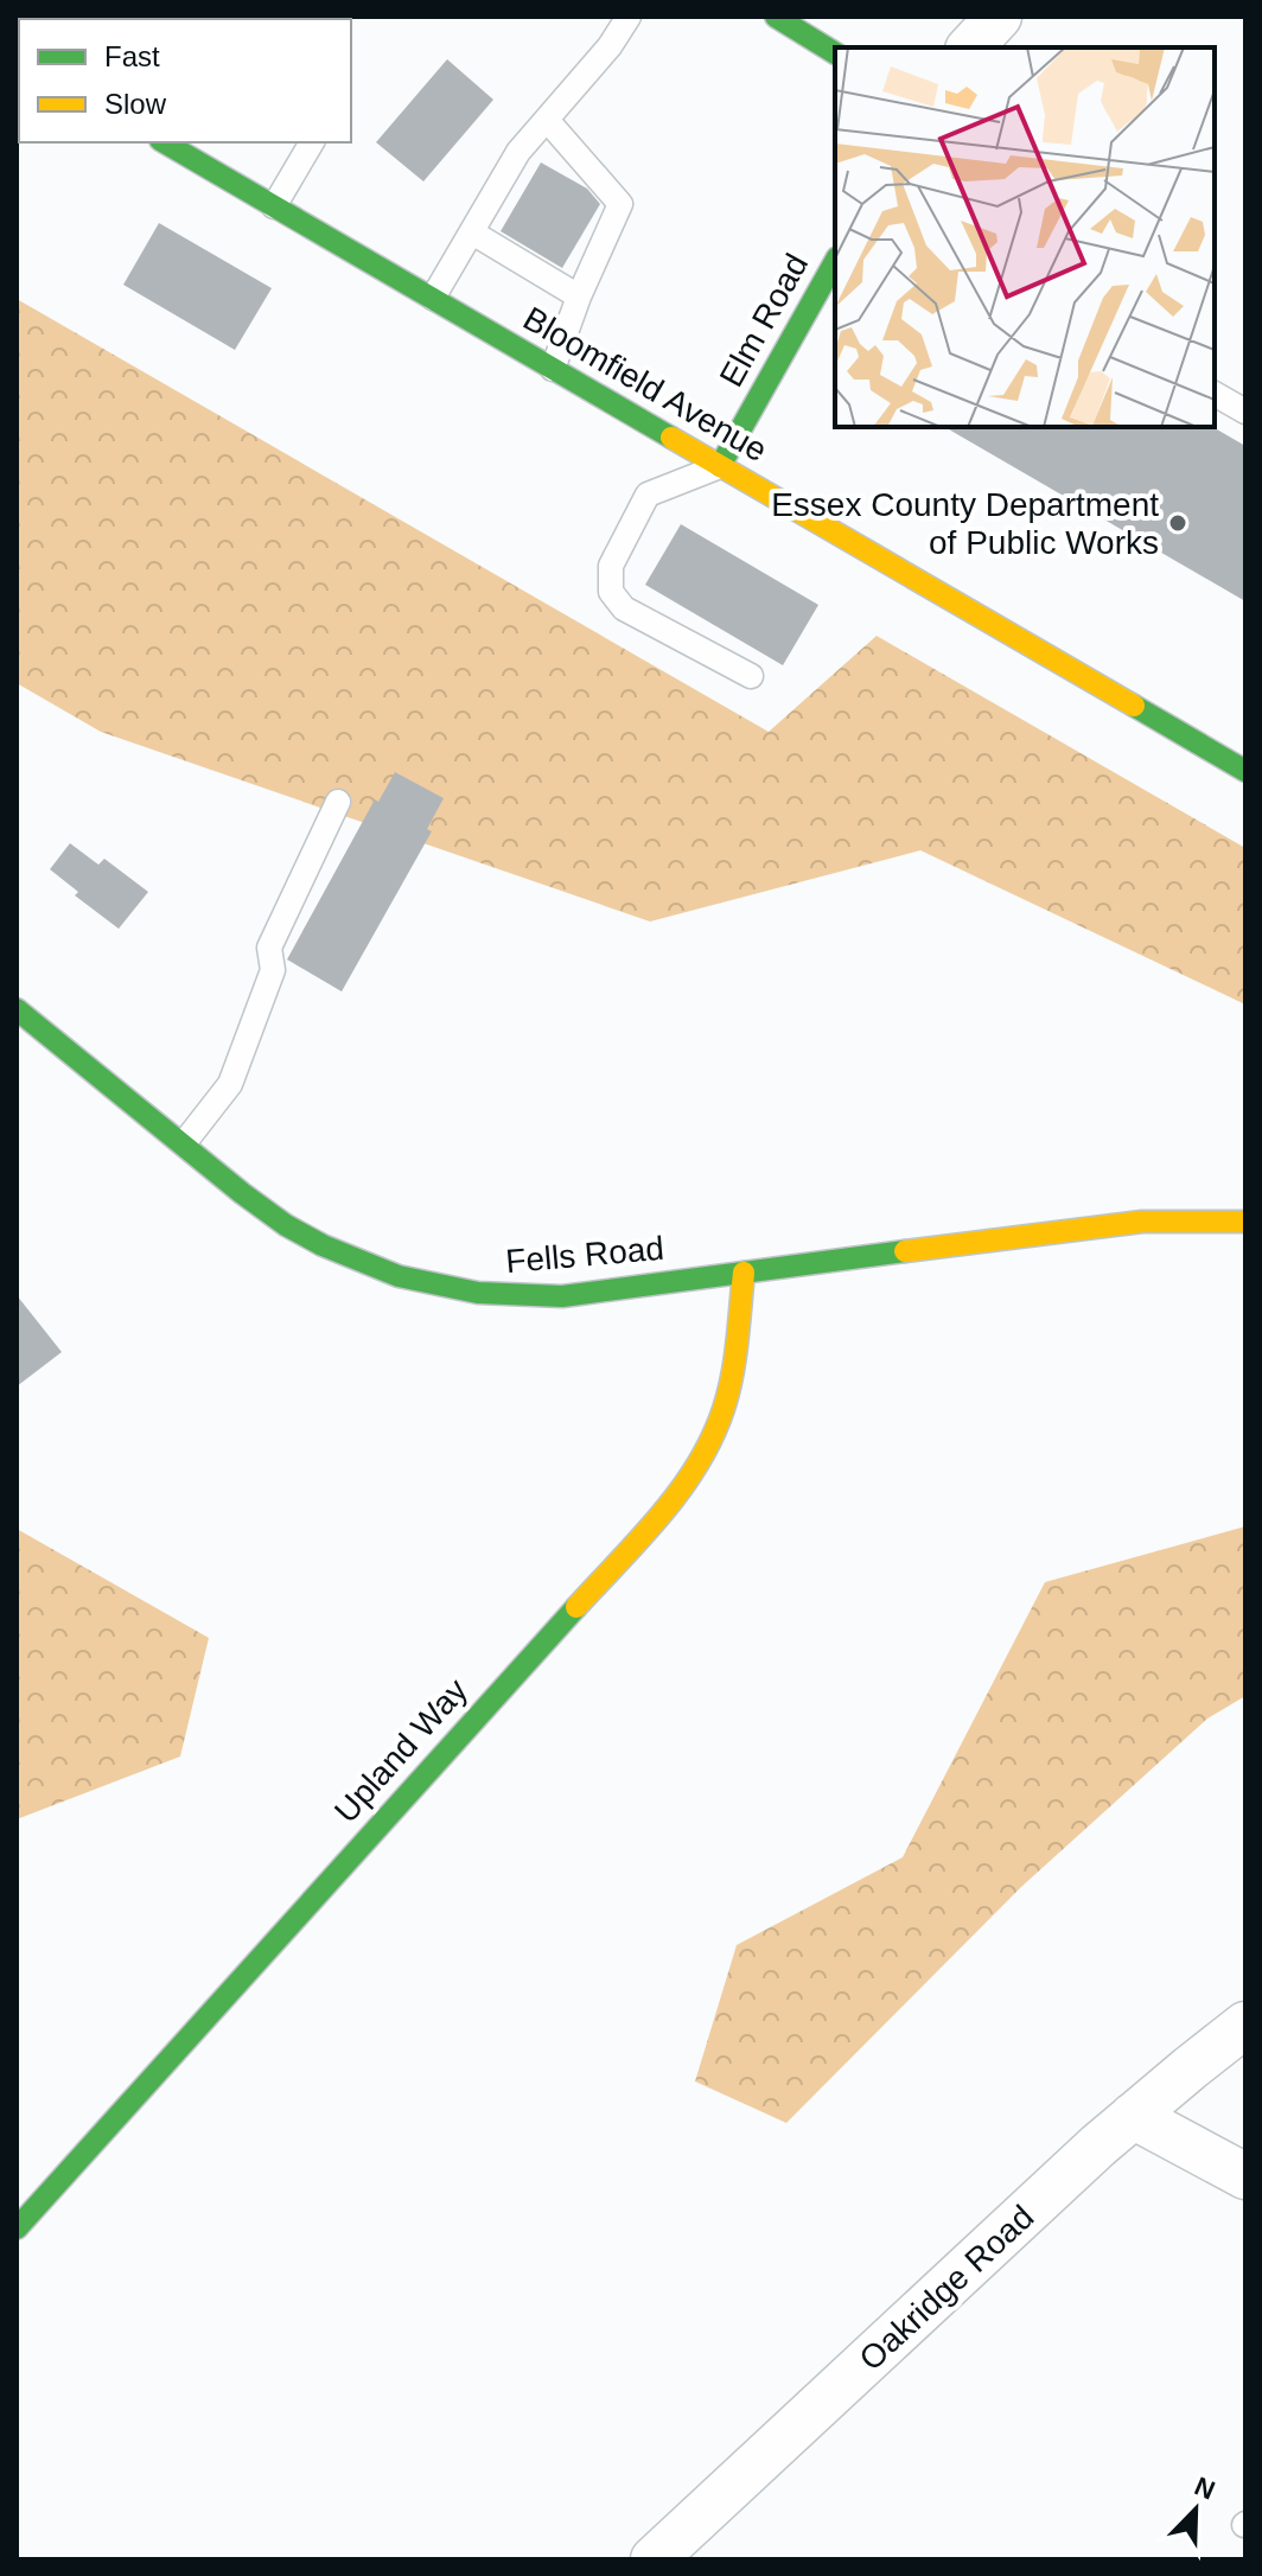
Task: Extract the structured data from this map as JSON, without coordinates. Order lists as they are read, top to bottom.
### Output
{
  "streets": {
    "street": [
      "Elm Road",
      "Bloomfield Avenue",
      "Fells Road",
      "Upland Way",
      "Oakridge Road"
    ]
  },
  "crossings": [
    ["Elm Road", "Bloomfield Avenue"],
    ["Fells Road", "Upland Way"]
  ],
  "places": ["Essex County Department of Public Works"],
  "legend": ["Fast", "Slow"],
  "north": "top right"
}
